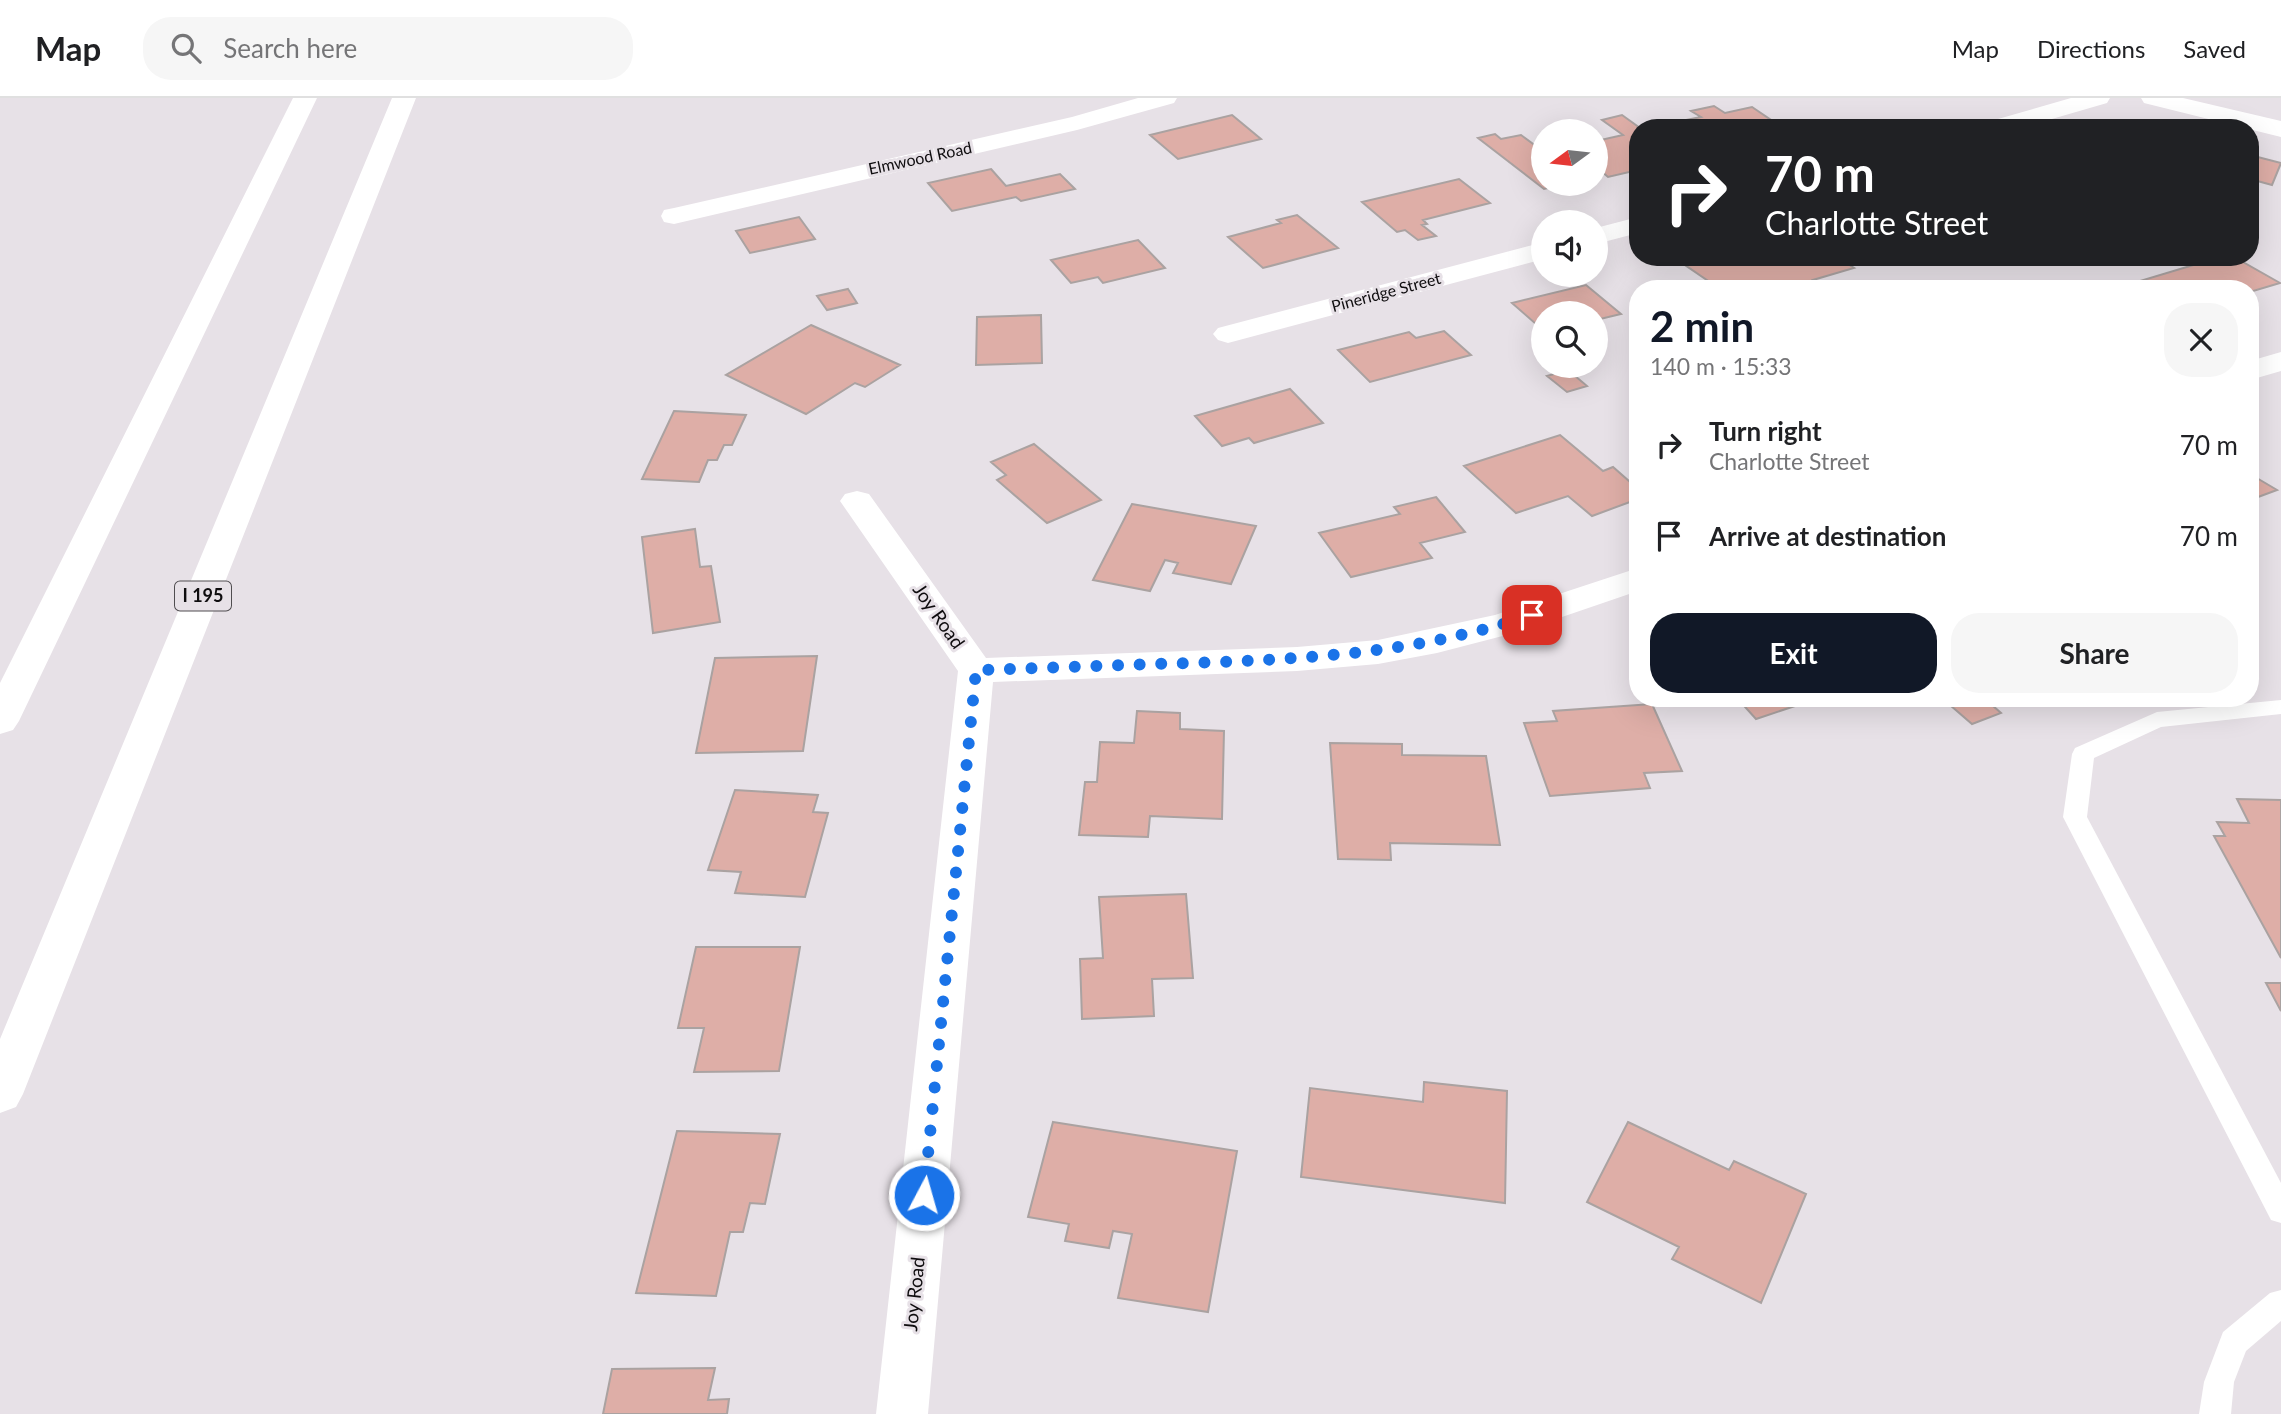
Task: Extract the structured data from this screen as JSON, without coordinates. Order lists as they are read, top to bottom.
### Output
{
  "streets": {
    "main road": [
      "Elmwood Road",
      "Pineridge Street",
      "I 195",
      "Joy Road"
    ]
  },
  "north": "left",
  "page": {
    "header": "Map",
    "search": "Search here",
    "nav": ["Map", "Directions", "Saved"],
    "turn": ["70 m", "Charlotte Street"],
    "heading": ["2 min", "140 m · 15:33"],
    "list": [
      {
        "name": "Turn right",
        "note": "Charlotte Street",
        "value": "70 m"
      },
      {
        "name": "Arrive at destination",
        "value": "70 m"
      }
    ],
    "buttons": ["Exit", "Share"]
  }
}
